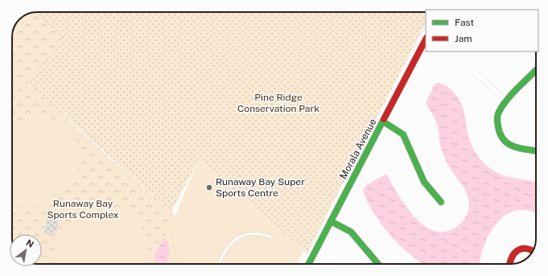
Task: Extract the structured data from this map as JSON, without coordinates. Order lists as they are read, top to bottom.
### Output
{
  "streets": {
    "street": ["Morala Avenue"]
  },
  "parks": ["Pine Ridge Conservation Park", "Runaway Bay Sports Complex"],
  "places": ["Runaway Bay Super Sports Centre"],
  "legend": ["Fast", "Jam"],
  "north": "top right"
}
